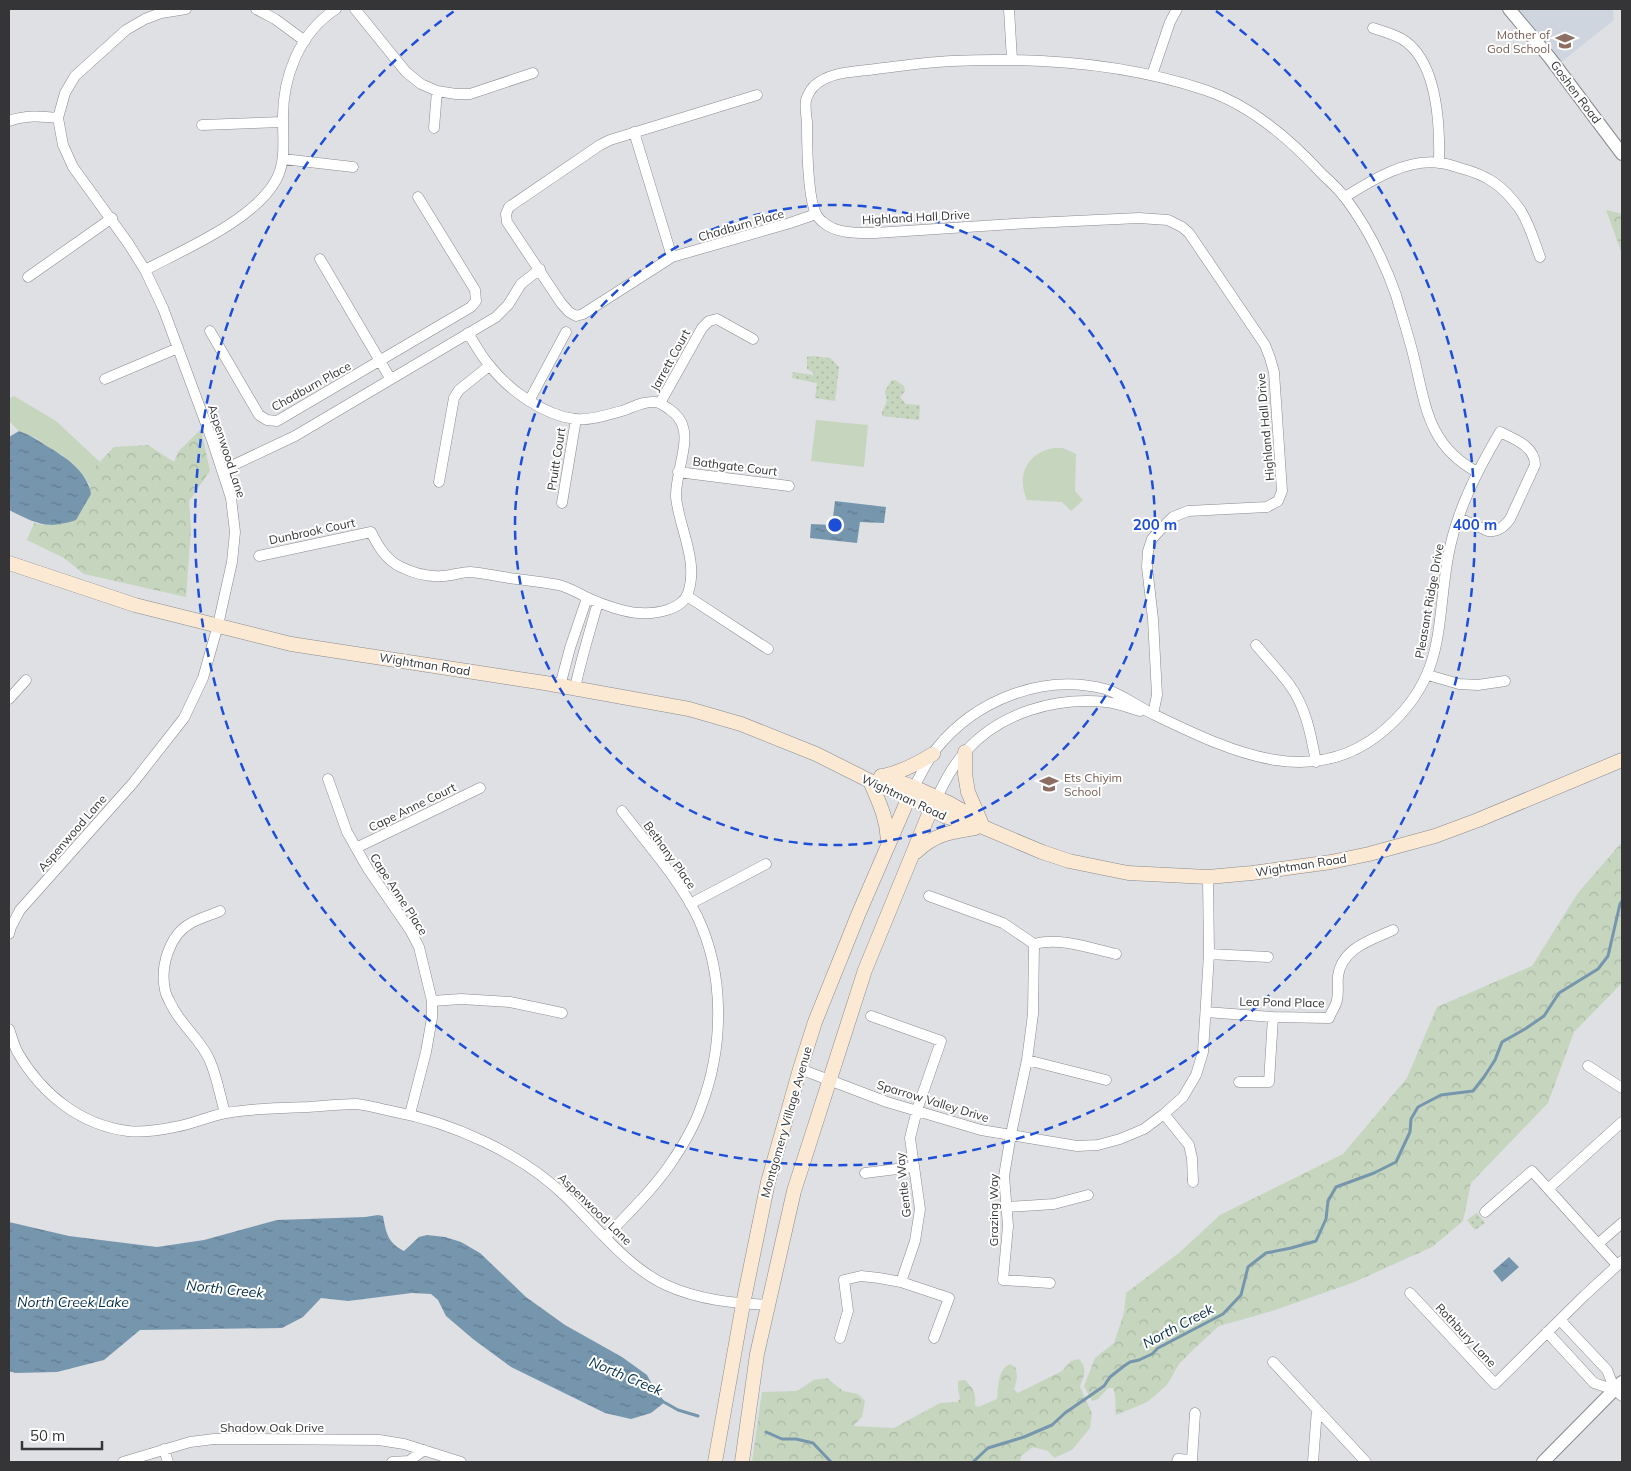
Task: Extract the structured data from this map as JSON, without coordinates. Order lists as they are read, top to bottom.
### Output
{
  "streets": {
    "main road": ["Wightman Road", "Montgomery Village Avenue"],
    "street": [
      "Goshen Road",
      "Highland Hall Drive",
      "Chadburn Place",
      "Jarrett Court",
      "Aspenwood Lane",
      "Pruitt Court",
      "Bathgate Court",
      "Dunbrook Court",
      "Pleasant Ridge Drive",
      "Cape Anne Court",
      "Bethany Place",
      "Cape Anne Place",
      "Lea Pond Place",
      "Sparrow Valley Drive",
      "Gentle Way",
      "Grazing Way",
      "Rothbury Lane",
      "Shadow Oak Drive"
    ]
  },
  "crossings": [
    ["Highland Hall Drive", "Chadburn Place"],
    ["Highland Hall Drive", "Pleasant Ridge Drive"],
    ["Aspenwood Lane", "Wightman Road"],
    ["Aspenwood Lane", "Bethany Place"],
    ["Aspenwood Lane", "Cape Anne Place"],
    ["Aspenwood Lane", "Montgomery Village Avenue"],
    ["Pleasant Ridge Drive", "Wightman Road"],
    ["Pleasant Ridge Drive", "Montgomery Village Avenue"],
    ["Wightman Road", "Sparrow Valley Drive"],
    ["Wightman Road", "Montgomery Village Avenue"],
    ["Cape Anne Court", "Cape Anne Place"],
    ["Lea Pond Place", "Sparrow Valley Drive"],
    ["Sparrow Valley Drive", "Montgomery Village Avenue"],
    ["Sparrow Valley Drive", "Gentle Way"],
    ["Sparrow Valley Drive", "Grazing Way"]
  ],
  "water": ["North Creek", "North Creek Lake"],
  "places": {
    "school or university": ["Mother of God School", "Ets Chiyim School"]
  },
  "scale_bar": "50 m",
  "rings": ["200 m", "400 m"]
}
